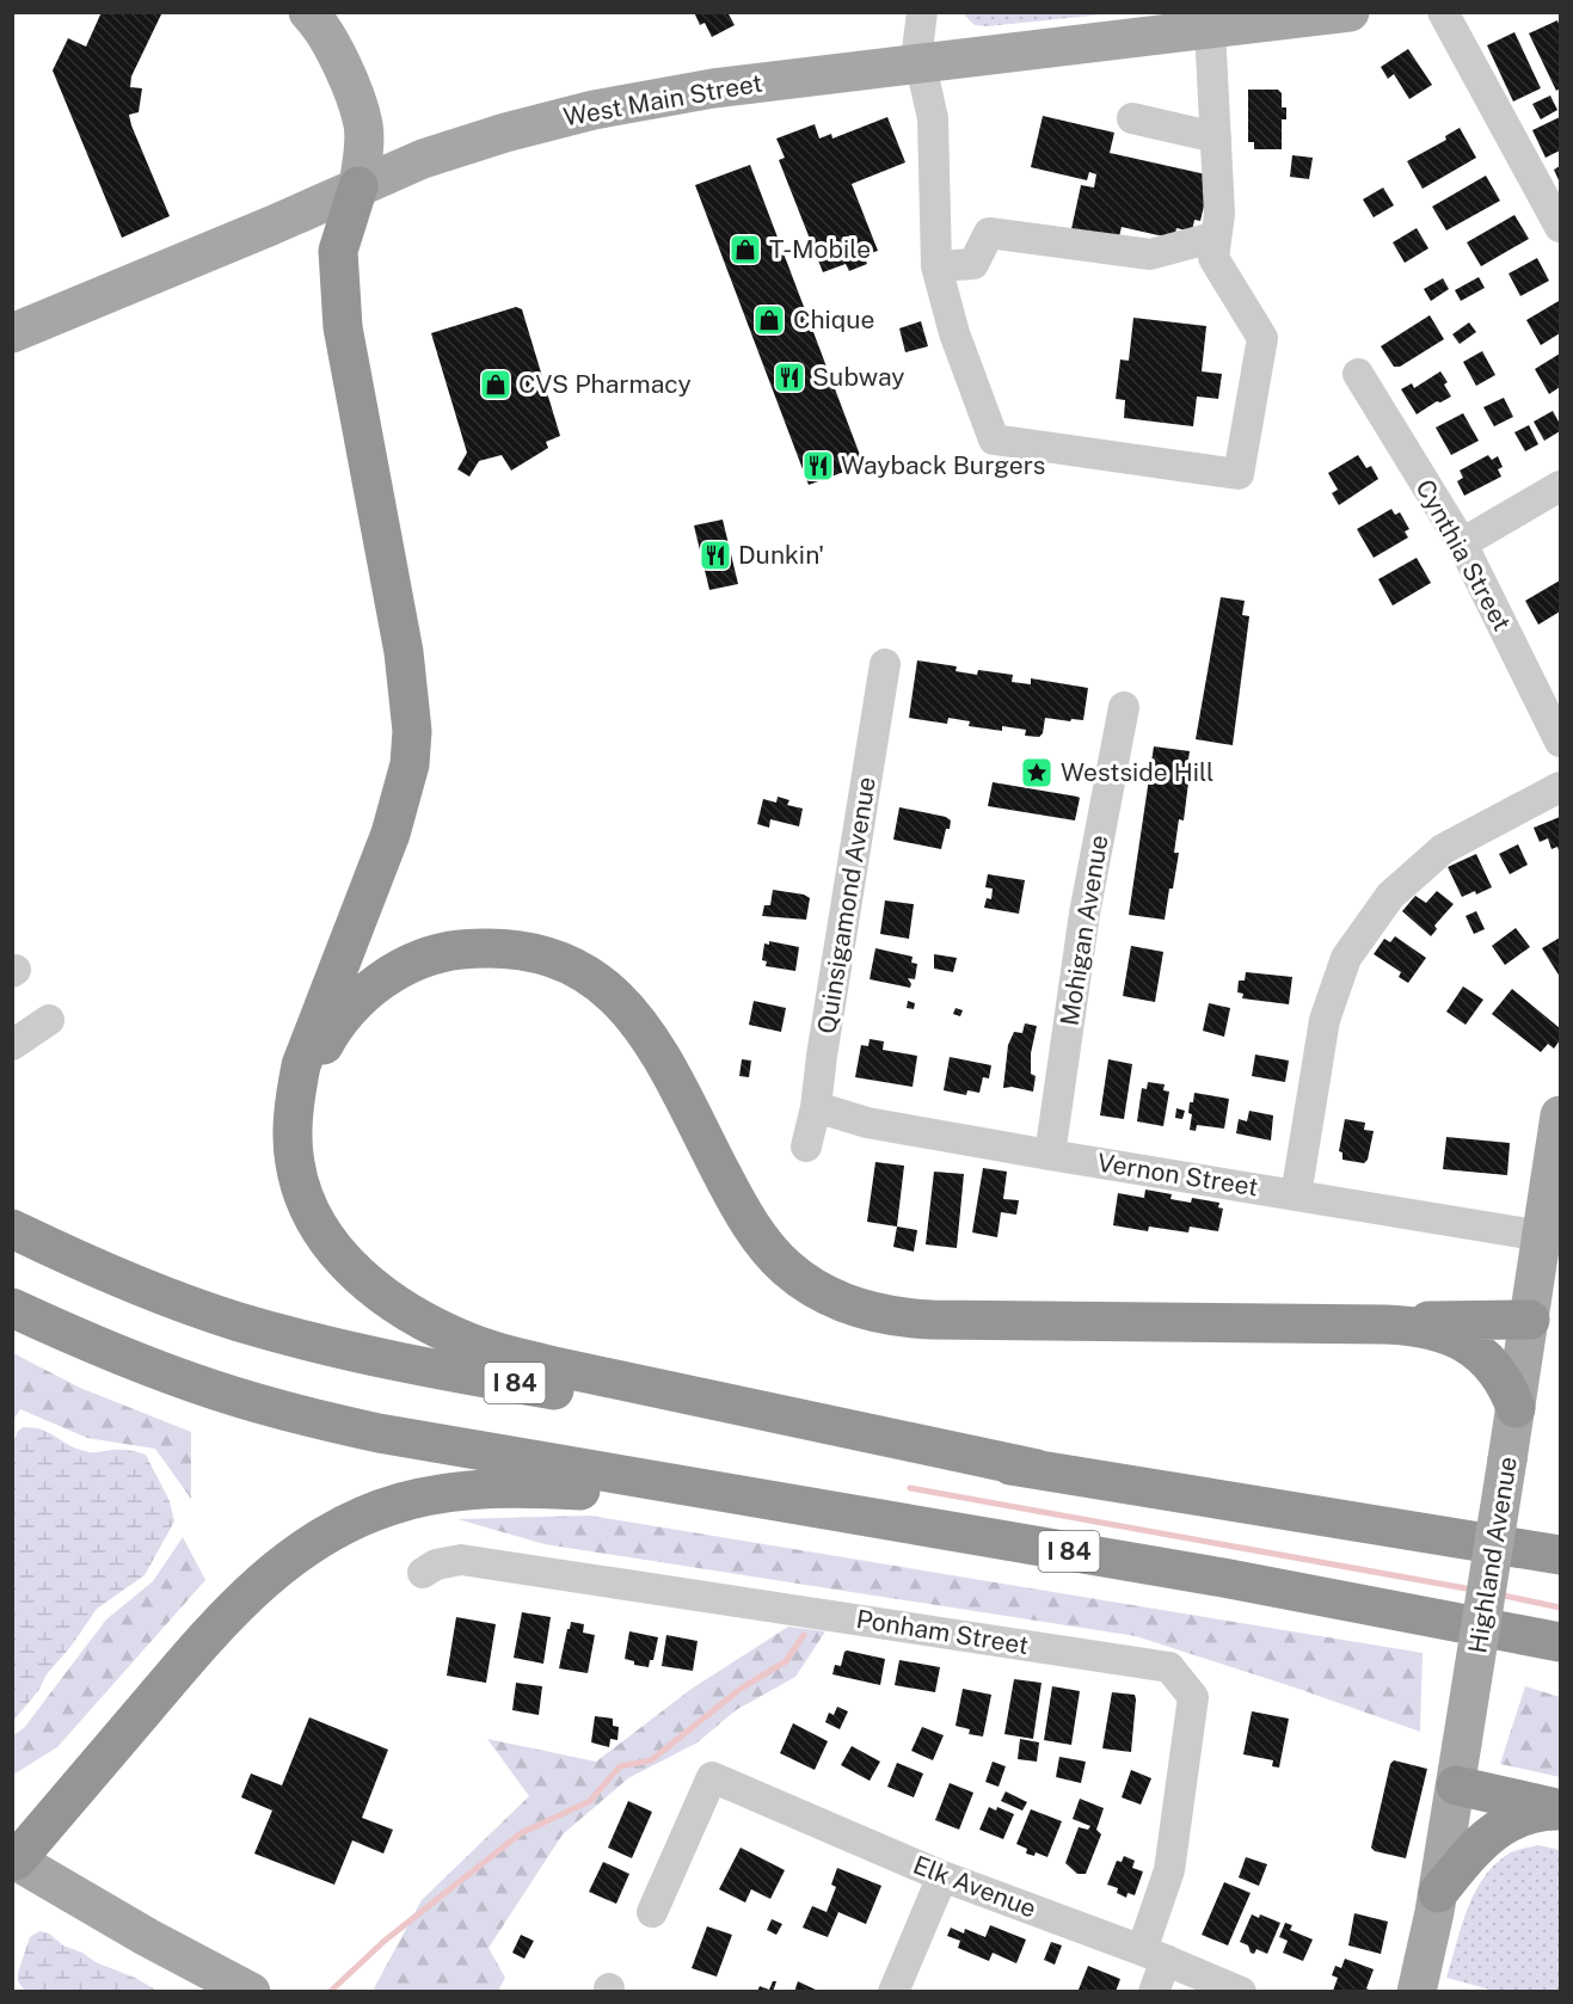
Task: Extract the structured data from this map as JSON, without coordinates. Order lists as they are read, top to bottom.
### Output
{
  "streets": {
    "highway": ["I 84"],
    "main road": ["West Main Street", "Highland Avenue"],
    "street": [
      "Cynthia Street",
      "Quinsigamond Avenue",
      "Mohigan Avenue",
      "Vernon Street",
      "Ponham Street",
      "Elk Avenue"
    ]
  },
  "crossings": [
    ["Quinsigamond Avenue", "Vernon Street"],
    ["Mohigan Avenue", "Vernon Street"],
    ["Vernon Street", "Highland Avenue"],
    ["Ponham Street", "Elk Avenue"]
  ],
  "places": {
    "shop": ["T-Mobile", "Chique", "CVS Pharmacy"],
    "restaurant": ["Subway", "Wayback Burgers", "Dunkin'"],
    "place": ["Westside Hill"]
  }
}
